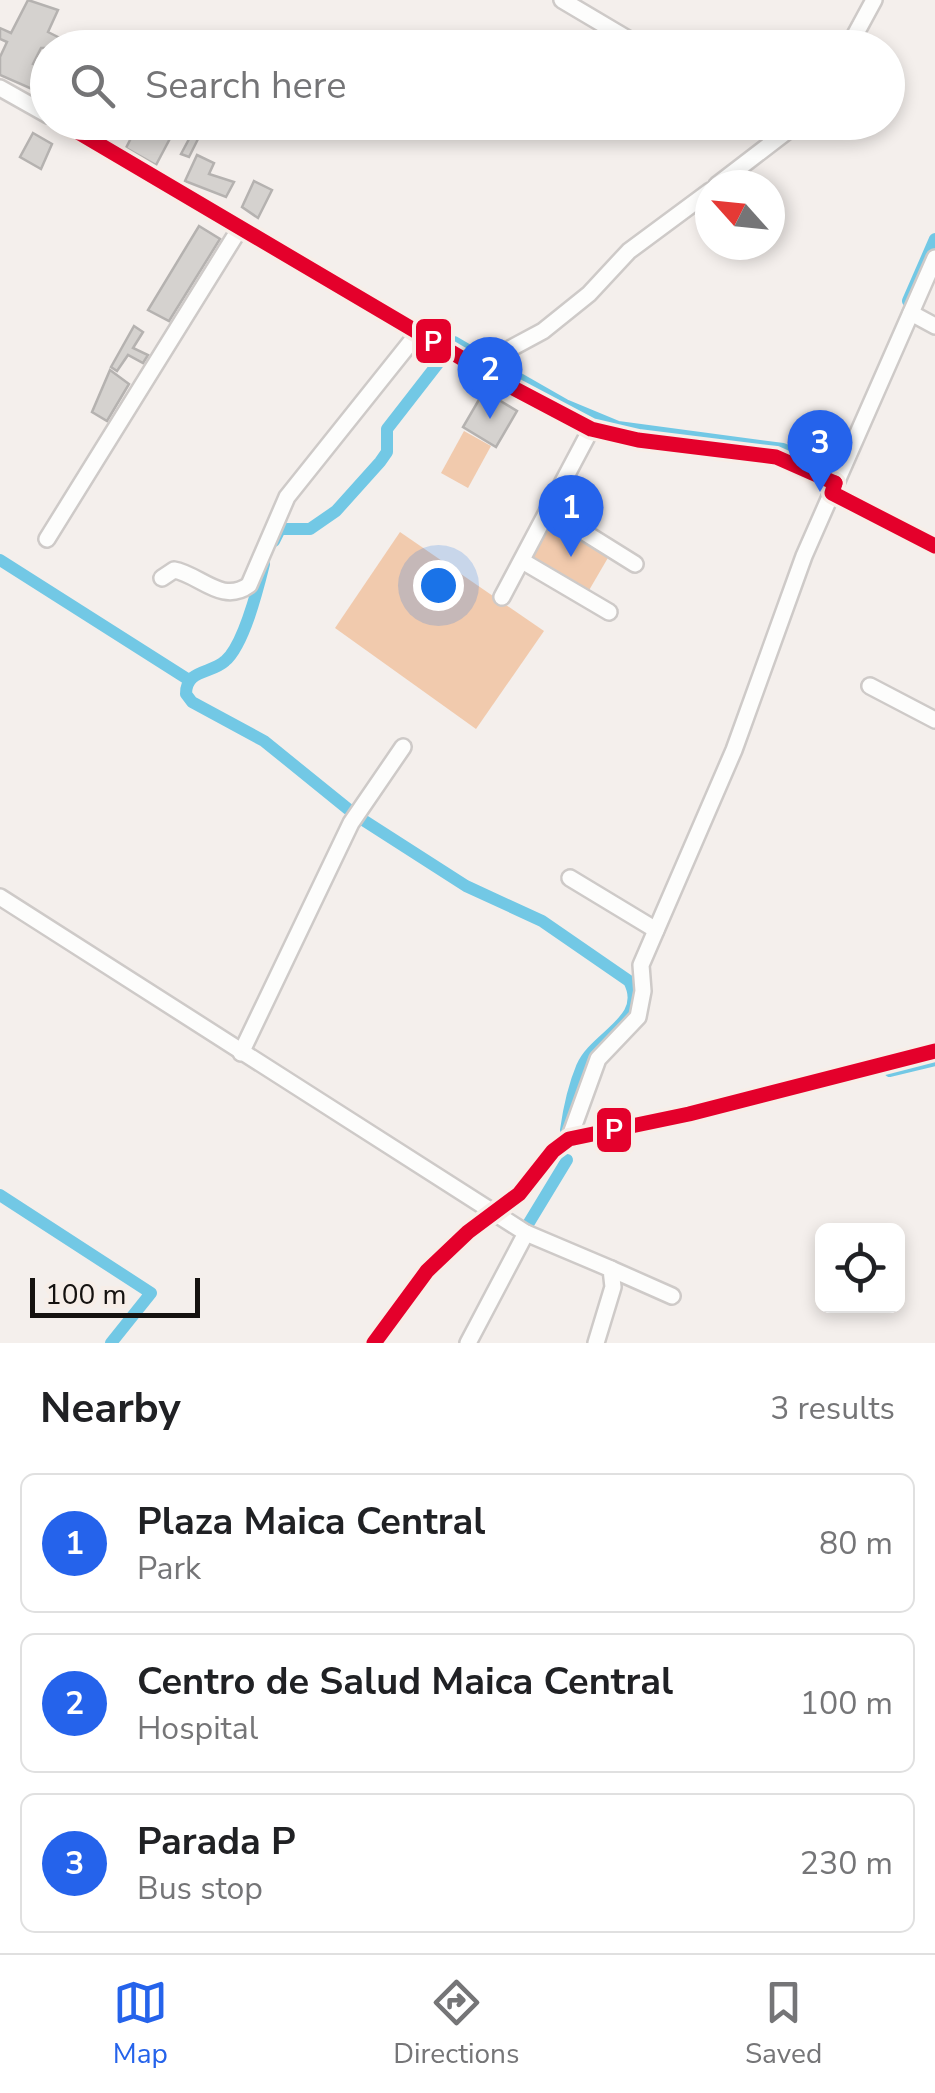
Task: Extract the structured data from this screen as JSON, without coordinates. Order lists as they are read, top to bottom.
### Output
{
  "lines": ["transit line P"],
  "scale_bar": "100 m",
  "north": "top left",
  "page": {
    "search": "Search here",
    "pins": ["2", "3", "1"],
    "scale": "100 m",
    "heading": ["Nearby", "3 results"],
    "list": [
      {
        "mark": "1",
        "name": "Plaza Maica Central",
        "note": "Park",
        "value": "80 m"
      },
      {
        "mark": "2",
        "name": "Centro de Salud Maica Central",
        "note": "Hospital",
        "value": "100 m"
      },
      {
        "mark": "3",
        "name": "Parada P",
        "note": "Bus stop",
        "value": "230 m"
      }
    ],
    "nav": ["Map", "Directions", "Saved"]
  }
}
